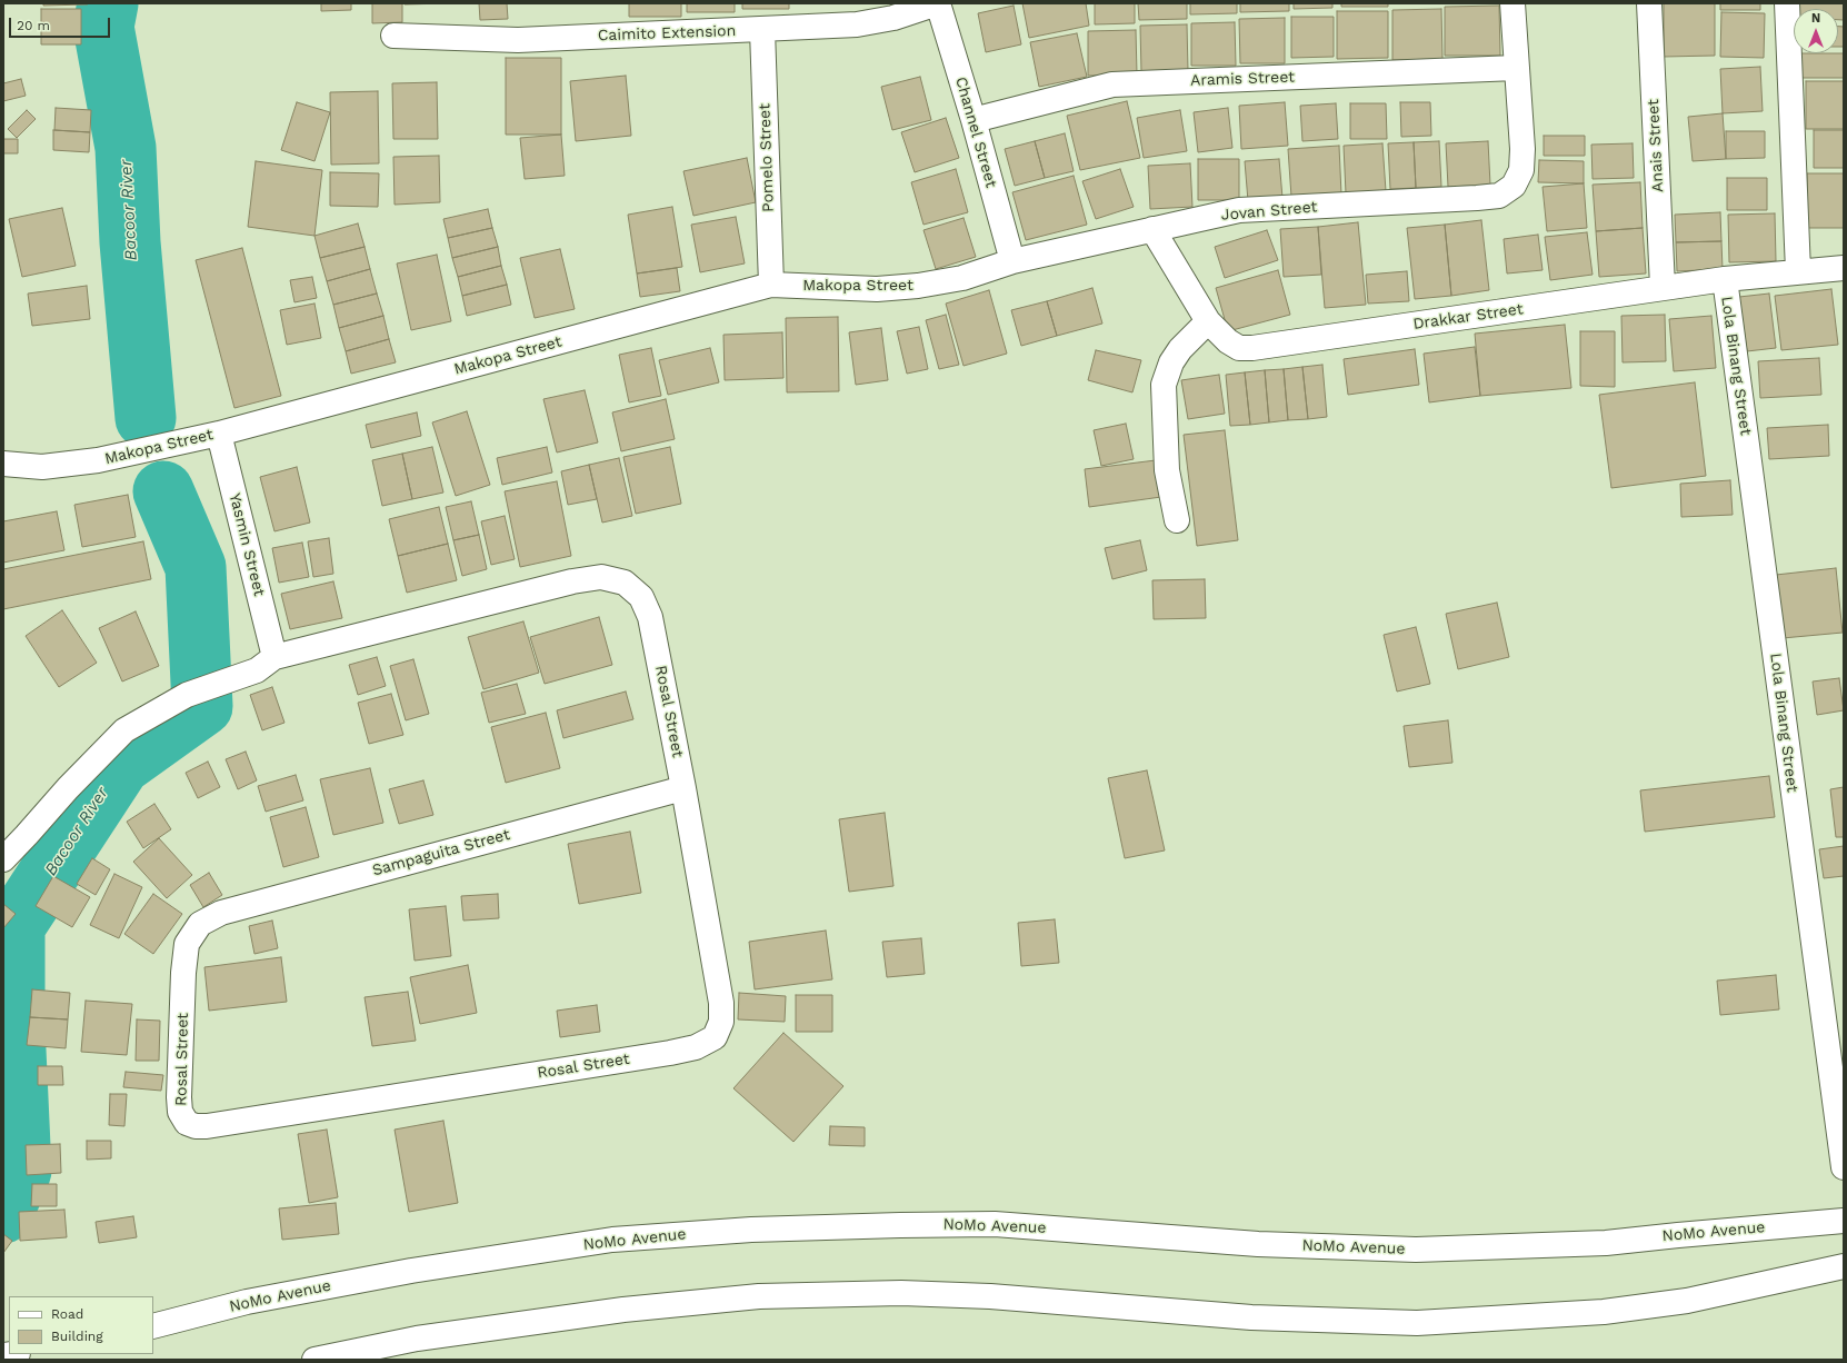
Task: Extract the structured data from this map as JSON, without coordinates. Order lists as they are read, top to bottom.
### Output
{
  "streets": {
    "street": [
      "Caimito Extension",
      "Aramis Street",
      "Channel Street",
      "Anais Street",
      "Pomelo Street",
      "Jovan Street",
      "Makopa Street",
      "Drakkar Street",
      "Lola Binang Street",
      "Yasmin Street",
      "Rosal Street",
      "Sampaguita Street",
      "NoMo Avenue"
    ]
  },
  "crossings": [
    ["Caimito Extension", "Channel Street"],
    ["Caimito Extension", "Pomelo Street"],
    ["Aramis Street", "Channel Street"],
    ["Aramis Street", "Jovan Street"],
    ["Channel Street", "Jovan Street"],
    ["Channel Street", "Makopa Street"],
    ["Anais Street", "Drakkar Street"],
    ["Pomelo Street", "Makopa Street"],
    ["Jovan Street", "Makopa Street"],
    ["Jovan Street", "Drakkar Street"],
    ["Makopa Street", "Yasmin Street"],
    ["Drakkar Street", "Lola Binang Street"],
    ["Yasmin Street", "Rosal Street"],
    ["Rosal Street", "Sampaguita Street"]
  ],
  "water": ["Bacoor River"],
  "legend": ["Road", "Building"],
  "scale_bar": "20 m",
  "north": "top"
}
